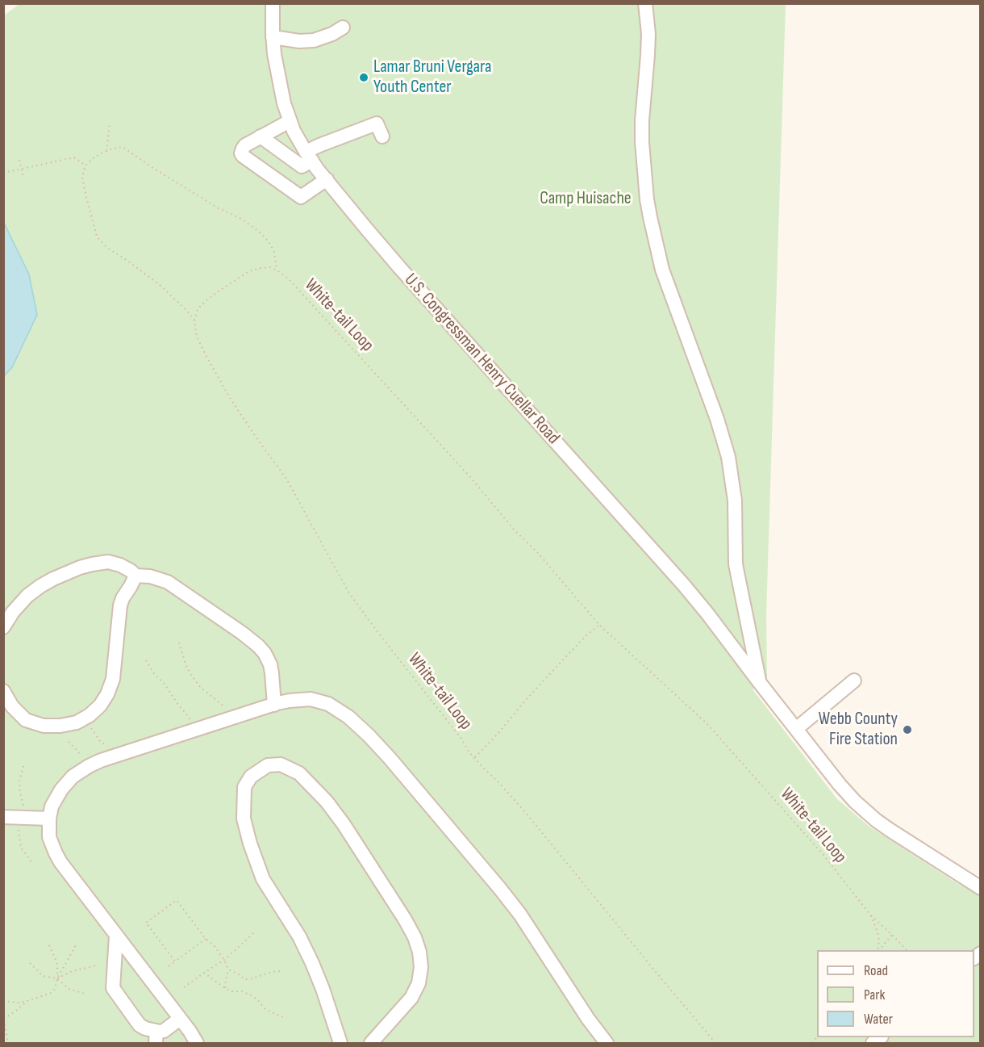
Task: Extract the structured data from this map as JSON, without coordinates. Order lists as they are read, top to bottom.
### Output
{
  "streets": {
    "street": ["U.S. Congressman Henry Cuellar Road"],
    "path": ["White-tail Loop"]
  },
  "parks": ["Camp Huisache"],
  "places": ["Lamar Bruni Vergara Youth Center", "Webb County Fire Station"],
  "legend": ["Road", "Park", "Water"]
}
